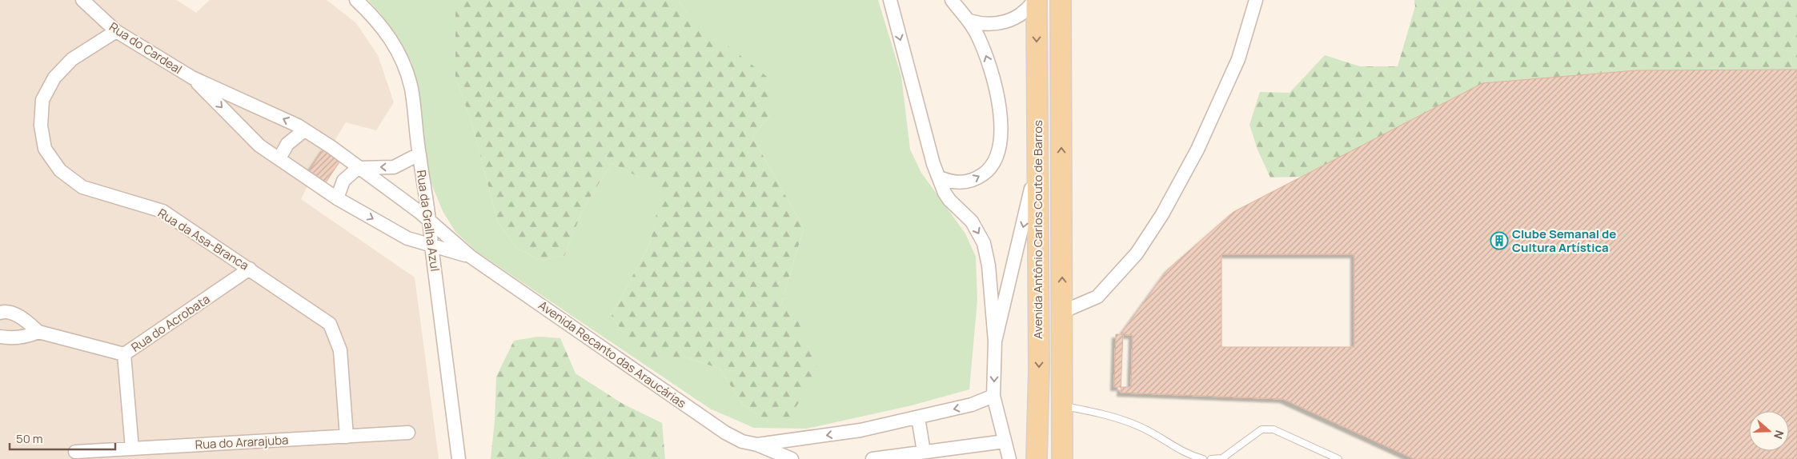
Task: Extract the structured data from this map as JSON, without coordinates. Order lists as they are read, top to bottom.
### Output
{
  "streets": {
    "main road": ["Avenida Antônio Carlos Couto de Barros"],
    "street": [
      "Rua do Cardeal",
      "Rua da Gralha Azul",
      "Rua da Asa-Branca",
      "Rua do Acrobata",
      "Avenida Recanto das Araucárias",
      "Rua do Ararajuba"
    ]
  },
  "crossings": [
    ["Rua do Cardeal", "Rua da Asa-Branca"],
    ["Rua do Cardeal", "Avenida Recanto das Araucárias"],
    ["Rua da Gralha Azul", "Avenida Recanto das Araucárias"],
    ["Rua da Asa-Branca", "Rua do Acrobata"],
    ["Rua da Asa-Branca", "Rua do Ararajuba"]
  ],
  "places": {
    "building": ["Clube Semanal de Cultura Artística"]
  },
  "scale_bar": "50 m",
  "north": "right"
}
